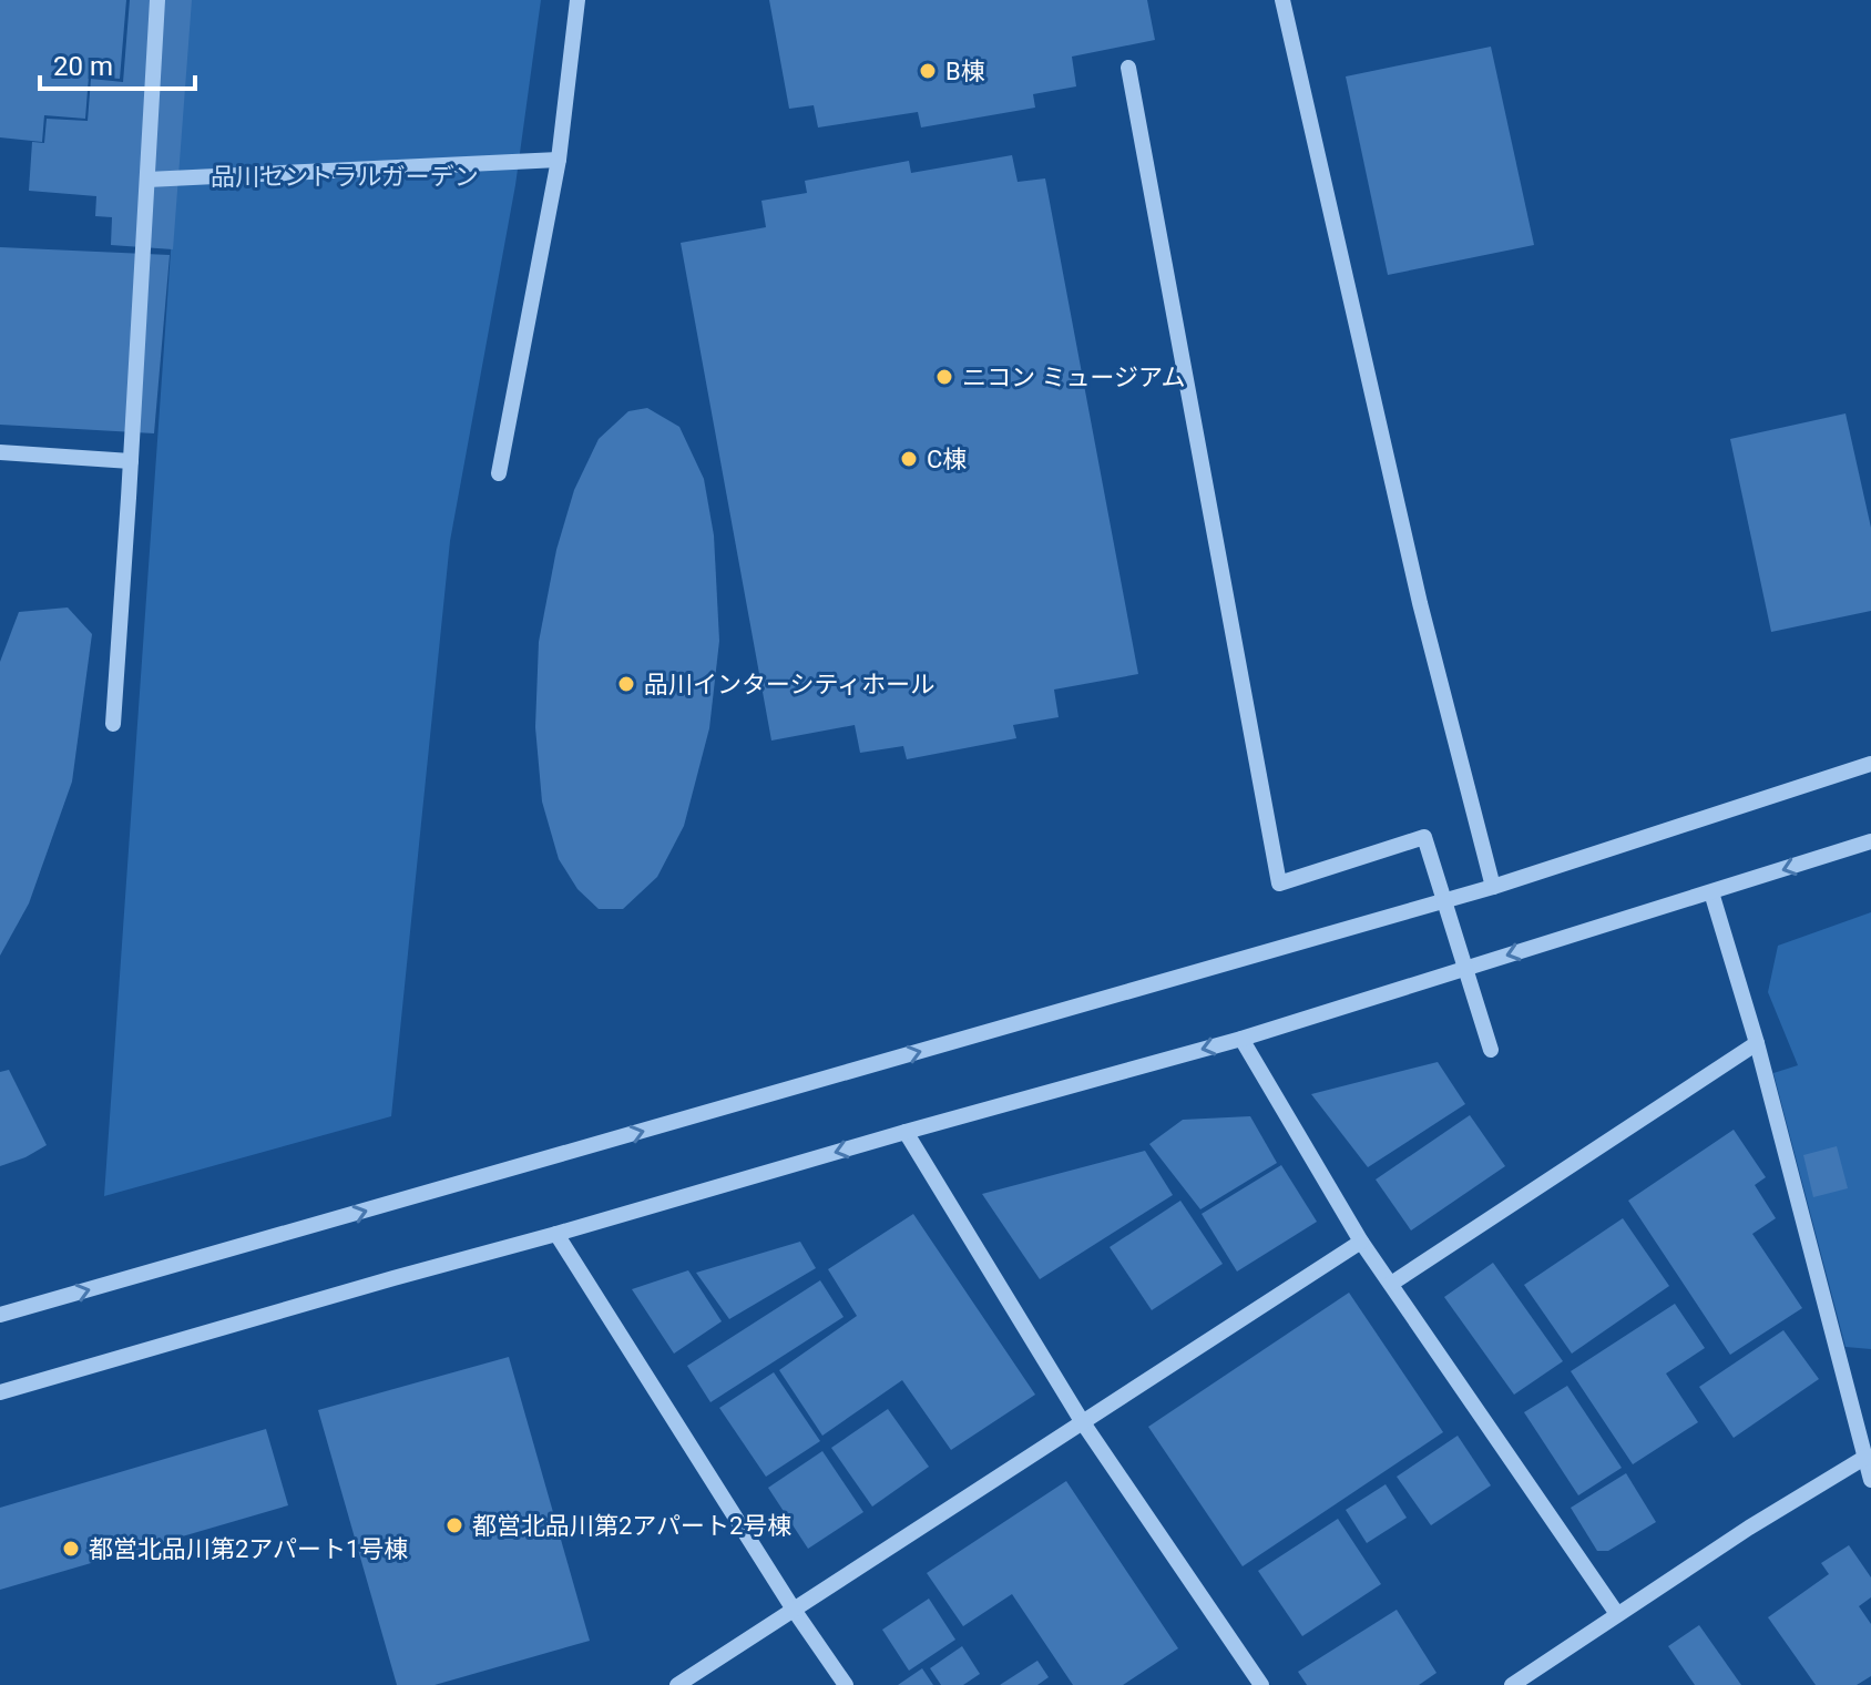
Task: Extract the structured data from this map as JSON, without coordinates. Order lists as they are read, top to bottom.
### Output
{
  "parks": ["品川セントラルガーデン"],
  "places": [
    "B棟",
    "ニコン ミュージアム",
    "C棟",
    "品川インターシティホール",
    "都営北品川第2アパート2号棟",
    "都営北品川第2アパート1号棟"
  ],
  "scale_bar": "20 m"
}
